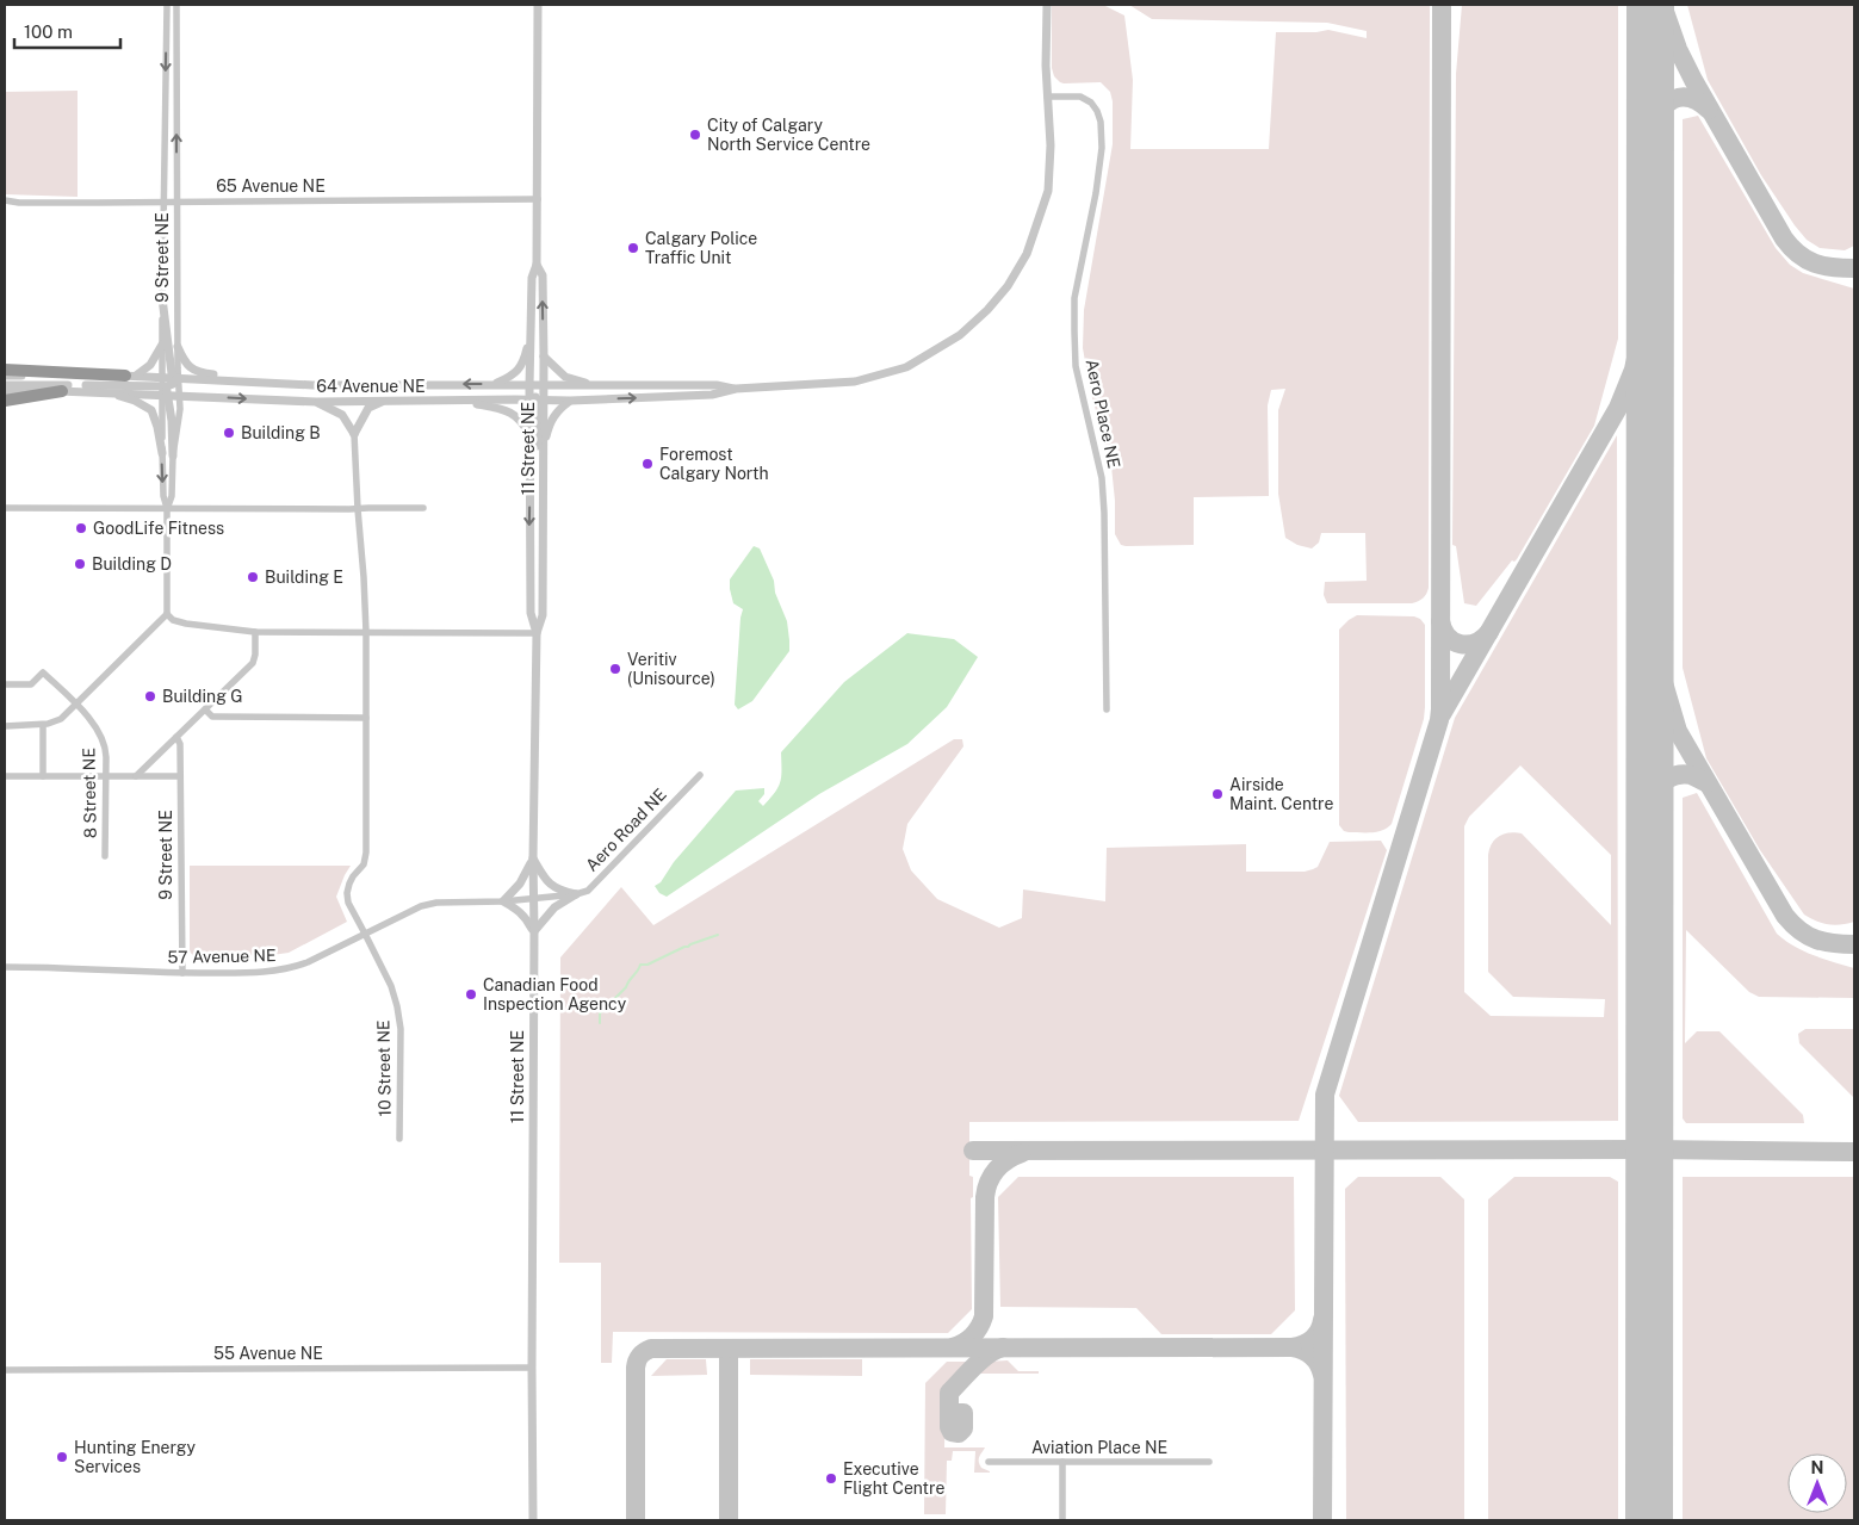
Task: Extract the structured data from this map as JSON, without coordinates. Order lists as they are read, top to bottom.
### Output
{
  "streets": {
    "street": [
      "65 Avenue NE",
      "9 Street NE",
      "64 Avenue NE",
      "Aero Place NE",
      "11 Street NE",
      "8 Street NE",
      "Aero Road NE",
      "57 Avenue NE",
      "10 Street NE",
      "55 Avenue NE",
      "Aviation Place NE"
    ]
  },
  "crossings": [
    ["65 Avenue NE", "9 Street NE"],
    ["65 Avenue NE", "11 Street NE"],
    ["9 Street NE", "64 Avenue NE"],
    ["9 Street NE", "57 Avenue NE"],
    ["64 Avenue NE", "Aero Place NE"],
    ["64 Avenue NE", "11 Street NE"],
    ["11 Street NE", "Aero Road NE"],
    ["11 Street NE", "57 Avenue NE"],
    ["11 Street NE", "55 Avenue NE"],
    ["Aero Road NE", "57 Avenue NE"],
    ["57 Avenue NE", "10 Street NE"]
  ],
  "places": [
    "City of Calgary North Service Centre",
    "Calgary Police Traffic Unit",
    "Building B",
    "Foremost Calgary North",
    "GoodLife Fitness",
    "Building D",
    "Building E",
    "Veritiv (Unisource)",
    "Building G",
    "Airside Maint. Centre",
    "Canadian Food Inspection Agency",
    "Hunting Energy Services",
    "Executive Flight Centre"
  ],
  "scale_bar": "100 m",
  "north": "top"
}
